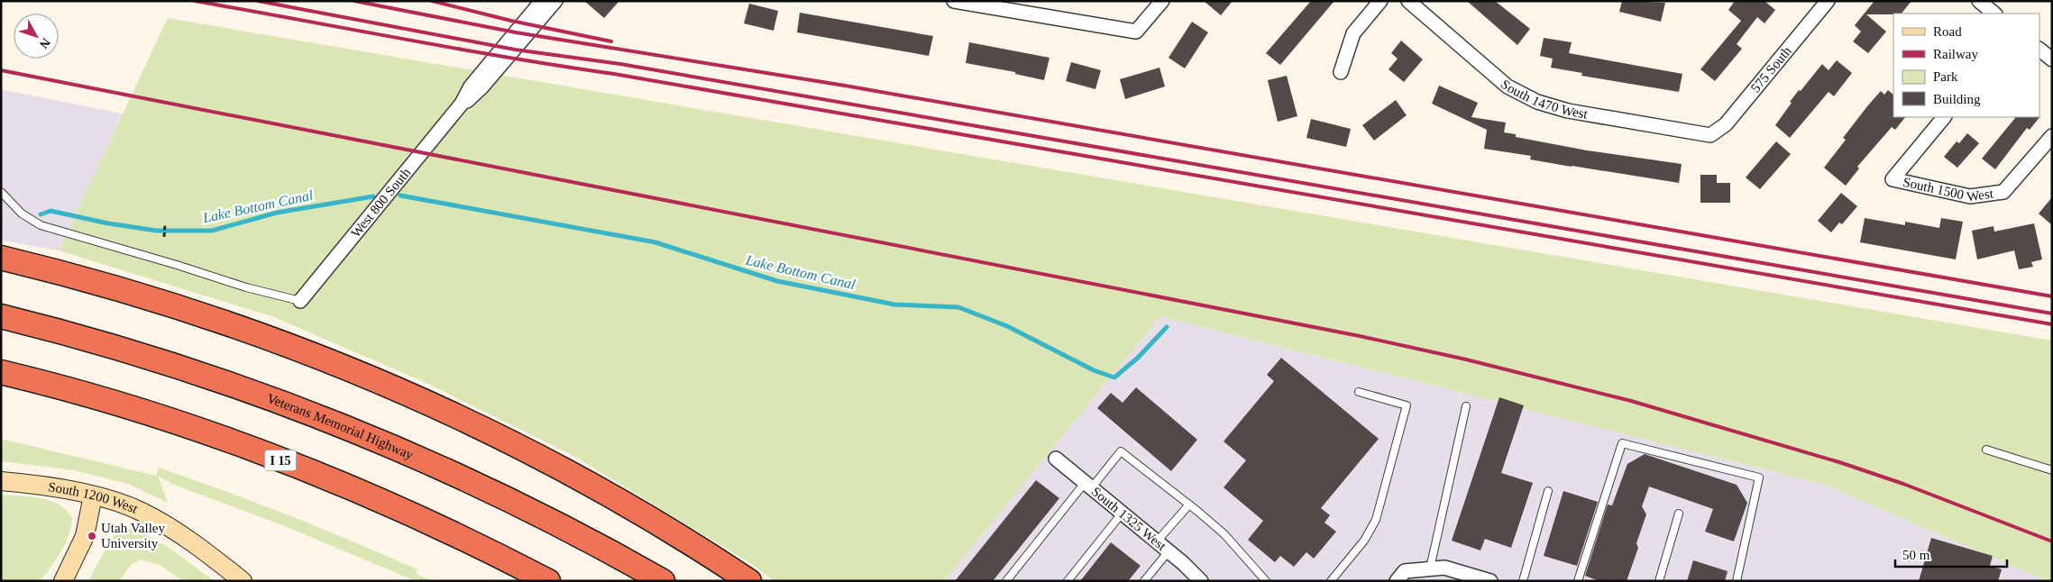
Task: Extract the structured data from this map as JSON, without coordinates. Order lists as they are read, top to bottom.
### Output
{
  "streets": {
    "highway": ["Veterans Memorial Highway", "I 15"],
    "main road": ["South 1200 West"],
    "street": [
      "575 South",
      "South 1470 West",
      "South 1500 West",
      "West 800 South",
      "South 1325 West"
    ]
  },
  "crossings": [
    ["575 South", "South 1470 West"]
  ],
  "water": ["Lake Bottom Canal"],
  "places": ["Utah Valley University"],
  "legend": [
    "Road",
    "Railway",
    "Park",
    "Building"
  ],
  "scale_bar": "50 m",
  "north": "bottom right"
}
